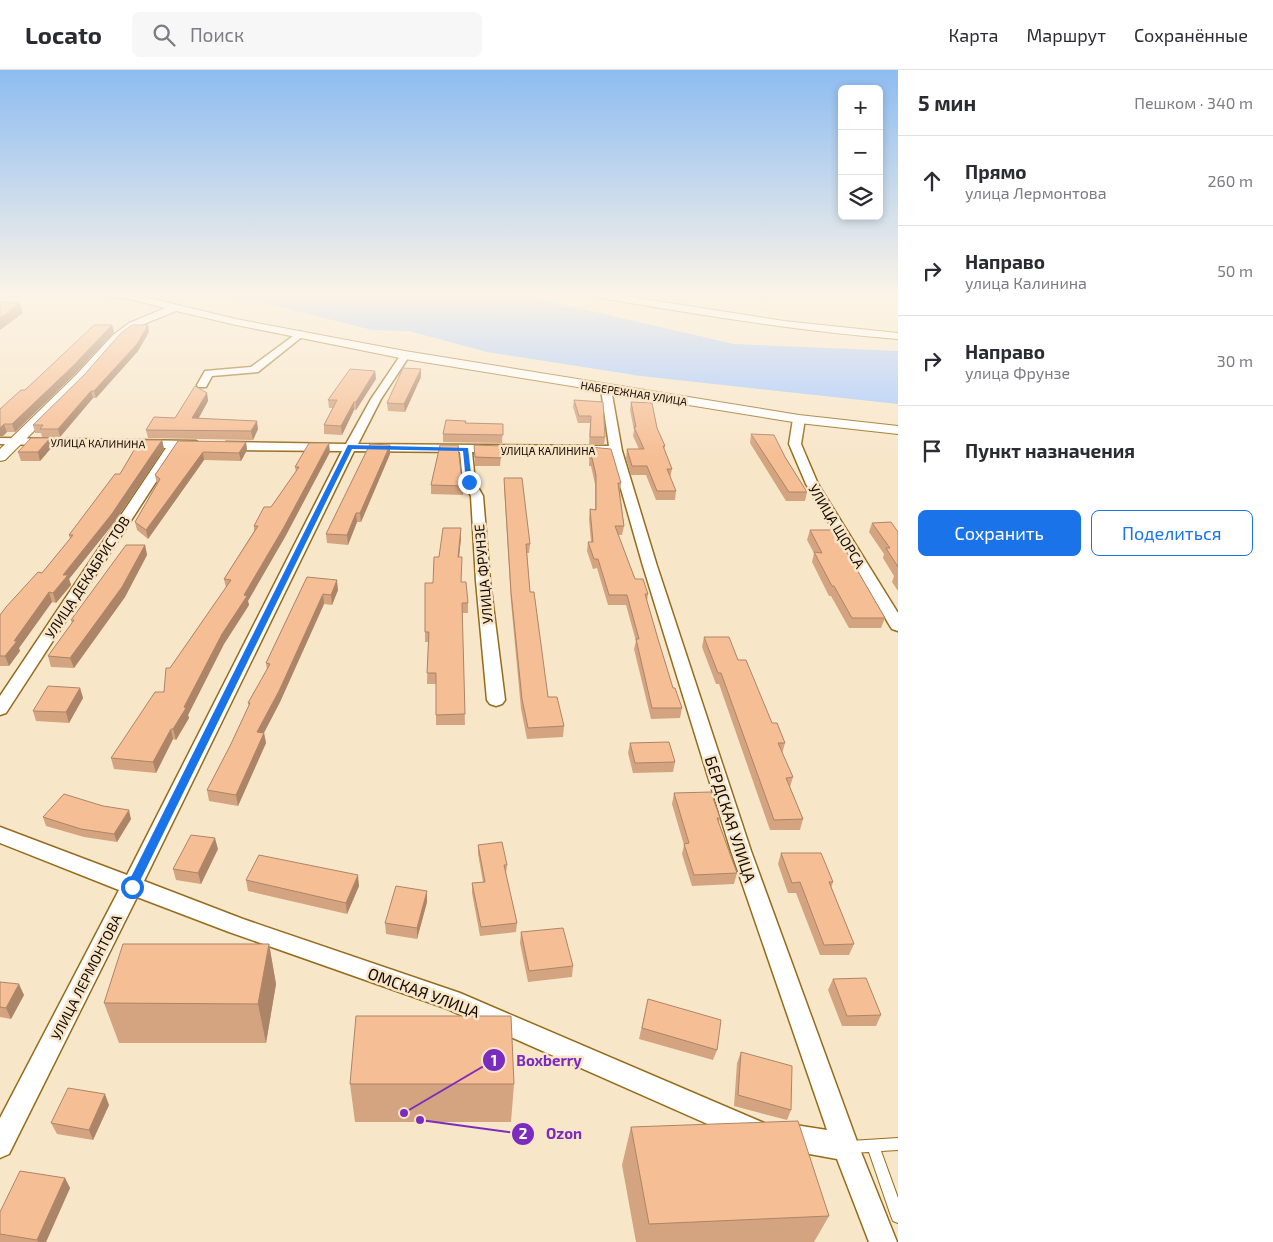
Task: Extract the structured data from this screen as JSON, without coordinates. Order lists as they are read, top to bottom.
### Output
{
  "streets": {
    "street": [
      "НАБЕРЕЖНАЯ УЛИЦА",
      "УЛИЦА КАЛИНИНА",
      "УЛИЦА ЩОРСА",
      "УЛИЦА ФРУНЗЕ",
      "УЛИЦА ДЕКАБРИСТОВ",
      "БЕРДСКАЯ УЛИЦА",
      "УЛИЦА ЛЕРМОНТОВА",
      "ОМСКАЯ УЛИЦА"
    ]
  },
  "crossings": [
    ["НАБЕРЕЖНАЯ УЛИЦА", "УЛИЦА ЩОРСА"],
    ["НАБЕРЕЖНАЯ УЛИЦА", "БЕРДСКАЯ УЛИЦА"],
    ["НАБЕРЕЖНАЯ УЛИЦА", "УЛИЦА ЛЕРМОНТОВА"],
    ["УЛИЦА КАЛИНИНА", "УЛИЦА ФРУНЗЕ"],
    ["УЛИЦА КАЛИНИНА", "УЛИЦА ДЕКАБРИСТОВ"],
    ["УЛИЦА КАЛИНИНА", "БЕРДСКАЯ УЛИЦА"],
    ["УЛИЦА КАЛИНИНА", "УЛИЦА ЛЕРМОНТОВА"],
    ["БЕРДСКАЯ УЛИЦА", "ОМСКАЯ УЛИЦА"],
    ["УЛИЦА ЛЕРМОНТОВА", "ОМСКАЯ УЛИЦА"]
  ],
  "places": ["Boxberry", "Ozon"],
  "page": {
    "header": "Locato",
    "search": "Поиск",
    "nav": ["Карта", "Маршрут", "Сохранённые"],
    "heading": ["5 мин", "Пешком · 340 m"],
    "map_buttons": ["+", "−"],
    "list": [
      ["Прямо", "улица Лермонтова", "260 m"],
      ["Направо", "улица Калинина", "50 m"],
      ["Направо", "улица Фрунзе", "30 m"],
      "Пункт назначения"
    ],
    "buttons": ["Сохранить", "Поделиться"]
  }
}
